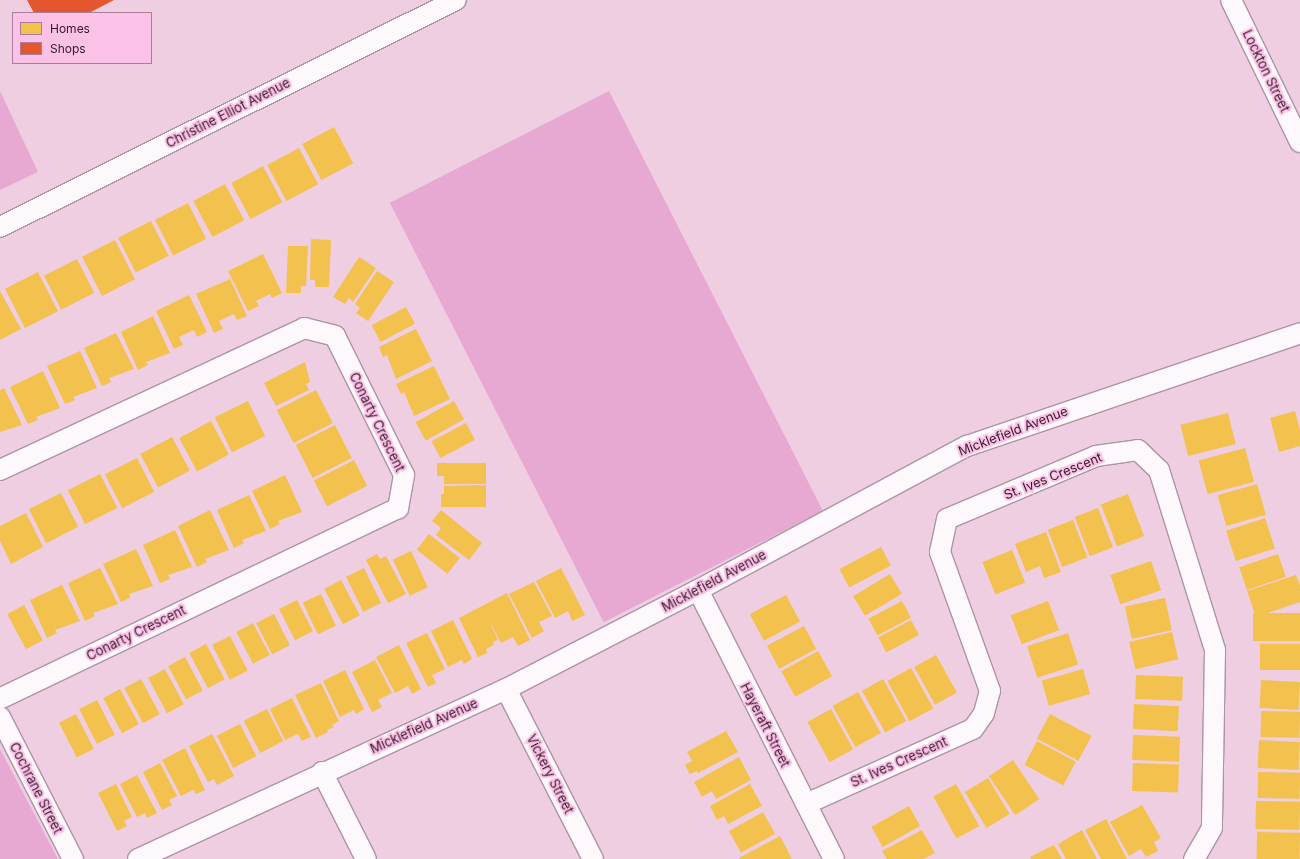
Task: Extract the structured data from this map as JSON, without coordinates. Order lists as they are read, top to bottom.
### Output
{
  "streets": {
    "street": [
      "Lockton Street",
      "Christine Elliot Avenue",
      "Conarty Crescent",
      "Micklefield Avenue",
      "St. Ives Crescent",
      "Hayeraft Street",
      "Vickery Street",
      "Cochrane Street"
    ]
  },
  "crossings": [
    ["Micklefield Avenue", "Hayeraft Street"],
    ["Micklefield Avenue", "Vickery Street"],
    ["St. Ives Crescent", "Hayeraft Street"]
  ],
  "legend": ["Homes", "Shops"]
}
